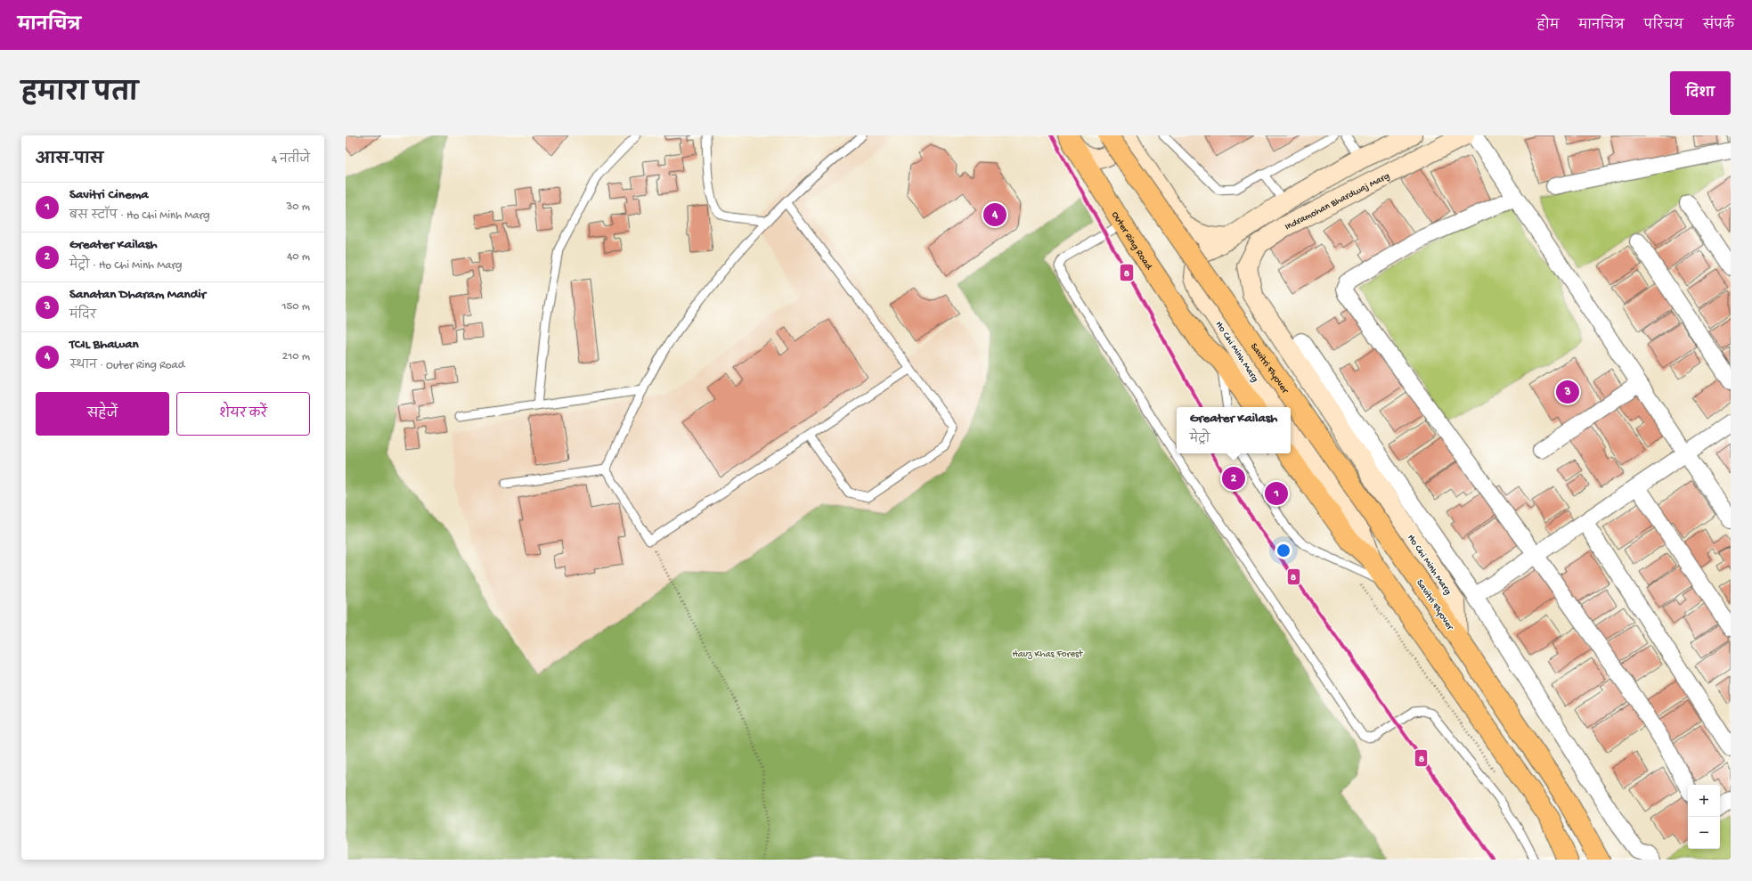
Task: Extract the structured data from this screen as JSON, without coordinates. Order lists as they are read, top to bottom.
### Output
{
  "streets": {
    "main road": ["Outer Ring Road", "Ho Chi Minh Marg", "Savitri Flyover"],
    "street": ["Indramohan Bhardwaj Marg"]
  },
  "crossings": [
    ["Indramohan Bhardwaj Marg", "Ho Chi Minh Marg"],
    ["Outer Ring Road", "Ho Chi Minh Marg"],
    ["Ho Chi Minh Marg", "Savitri Flyover"]
  ],
  "parks": ["Hauz Khas Forest"],
  "lines": ["transit line 8"],
  "page": {
    "header": "मानचित्र",
    "nav": [
      "होम",
      "मानचित्र",
      "परिचय",
      "संपर्क"
    ],
    "title": "हमारा पता",
    "buttons": [
      "दिशा",
      ["सहेजें", "शेयर करें"]
    ],
    "heading": ["आस-पास", "4 नतीजे"],
    "list": [
      {
        "mark": "1",
        "name": "Savitri Cinema",
        "note": "बस स्टॉप · Ho Chi Minh Marg",
        "value": "30 m"
      },
      {
        "mark": "2",
        "name": "Greater Kailash",
        "note": "मेट्रो · Ho Chi Minh Marg",
        "value": "40 m"
      },
      {
        "mark": "3",
        "name": "Sanatan Dharam Mandir",
        "note": "मंदिर",
        "value": "150 m"
      },
      {
        "mark": "4",
        "name": "TCIL Bhawan",
        "note": "स्थान · Outer Ring Road",
        "value": "210 m"
      }
    ],
    "pins": [
      "4",
      "3",
      "2",
      "1"
    ],
    "popup": ["Greater Kailash", "मेट्रो"],
    "map_buttons": ["+", "−"]
  }
}
